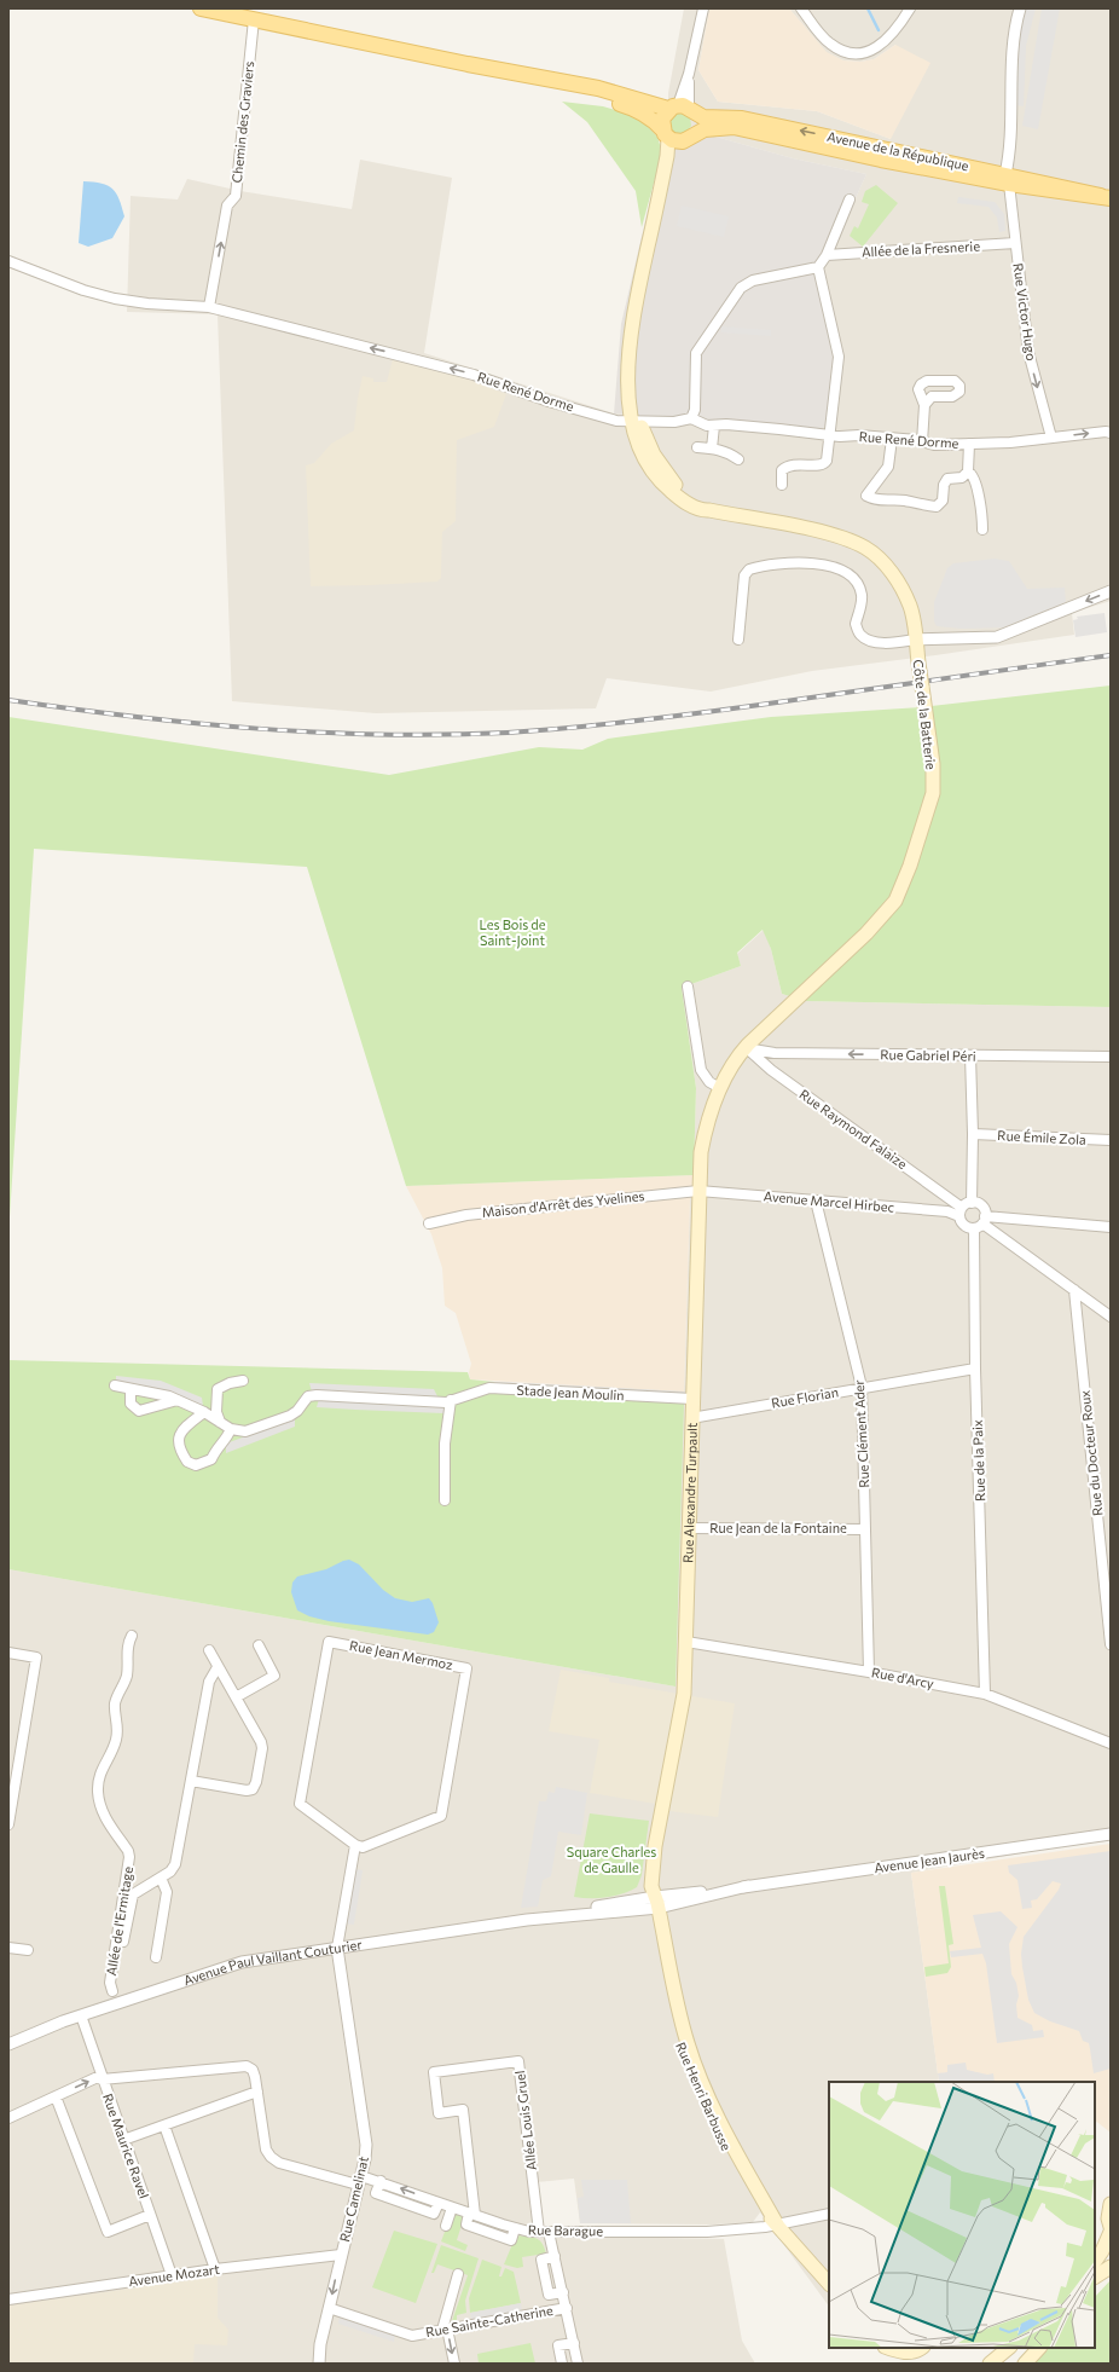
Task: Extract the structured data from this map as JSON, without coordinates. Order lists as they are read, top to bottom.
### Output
{
  "streets": {
    "main road": [
      "Avenue de la République",
      "Côte de la Batterie",
      "Rue Alexandre Turpault",
      "Rue Henri Barbusse"
    ],
    "street": [
      "Chemin des Graviers",
      "Allée de la Fresnerie",
      "Rue Victor Hugo",
      "Rue René Dorme",
      "Rue Gabriel Péri",
      "Rue Raymond Falaize",
      "Rue Émile Zola",
      "Avenue Marcel Hirbec",
      "Maison d'Arrêt des Yvelines",
      "Stade Jean Moulin",
      "Rue Florian",
      "Rue Clément Ader",
      "Rue du Docteur Roux",
      "Rue de la Paix",
      "Rue Jean de la Fontaine",
      "Rue Jean Mermoz",
      "Rue d'Arcy",
      "Avenue Jean Jaurès",
      "Allée de l'Ermitage",
      "Avenue Paul Vaillant Couturier",
      "Allée Louis Gruel",
      "Rue Maurice Ravel",
      "Rue Camelinat",
      "Rue Barague",
      "Avenue Mozart",
      "Rue Sainte-Catherine"
    ]
  },
  "crossings": [
    ["Chemin des Graviers", "Rue René Dorme"],
    ["Avenue de la République", "Rue Victor Hugo"],
    ["Allée de la Fresnerie", "Rue Victor Hugo"],
    ["Rue Victor Hugo", "Rue René Dorme"],
    ["Rue René Dorme", "Côte de la Batterie"],
    ["Côte de la Batterie", "Rue Alexandre Turpault"],
    ["Rue Gabriel Péri", "Rue Raymond Falaize"],
    ["Rue Gabriel Péri", "Rue Alexandre Turpault"],
    ["Rue Raymond Falaize", "Avenue Marcel Hirbec"],
    ["Rue Raymond Falaize", "Rue de la Paix"],
    ["Rue Raymond Falaize", "Rue Alexandre Turpault"],
    ["Avenue Marcel Hirbec", "Maison d'Arrêt des Yvelines"],
    ["Avenue Marcel Hirbec", "Rue Clément Ader"],
    ["Avenue Marcel Hirbec", "Rue Alexandre Turpault"],
    ["Maison d'Arrêt des Yvelines", "Rue Alexandre Turpault"],
    ["Stade Jean Moulin", "Rue Alexandre Turpault"],
    ["Rue Florian", "Rue Clément Ader"],
    ["Rue Florian", "Rue de la Paix"],
    ["Rue Florian", "Rue Alexandre Turpault"],
    ["Rue Clément Ader", "Rue Jean de la Fontaine"],
    ["Rue Clément Ader", "Rue d'Arcy"],
    ["Rue de la Paix", "Rue d'Arcy"],
    ["Rue Alexandre Turpault", "Rue Jean de la Fontaine"],
    ["Rue Alexandre Turpault", "Rue d'Arcy"],
    ["Rue Alexandre Turpault", "Avenue Jean Jaurès"],
    ["Rue Alexandre Turpault", "Avenue Paul Vaillant Couturier"],
    ["Rue Alexandre Turpault", "Rue Henri Barbusse"],
    ["Avenue Jean Jaurès", "Avenue Paul Vaillant Couturier"],
    ["Avenue Jean Jaurès", "Rue Henri Barbusse"],
    ["Allée de l'Ermitage", "Avenue Paul Vaillant Couturier"],
    ["Avenue Paul Vaillant Couturier", "Rue Henri Barbusse"],
    ["Avenue Paul Vaillant Couturier", "Rue Maurice Ravel"],
    ["Avenue Paul Vaillant Couturier", "Rue Camelinat"],
    ["Rue Henri Barbusse", "Rue Barague"],
    ["Allée Louis Gruel", "Rue Barague"],
    ["Rue Maurice Ravel", "Avenue Mozart"],
    ["Rue Camelinat", "Rue Barague"],
    ["Rue Camelinat", "Avenue Mozart"],
    ["Rue Camelinat", "Rue Sainte-Catherine"]
  ],
  "one_way": ["Chemin des Graviers", "Rue Victor Hugo", "Rue Gabriel Péri"],
  "parks": ["Les Bois de Saint-Joint", "Square Charles de Gaulle"]
}
